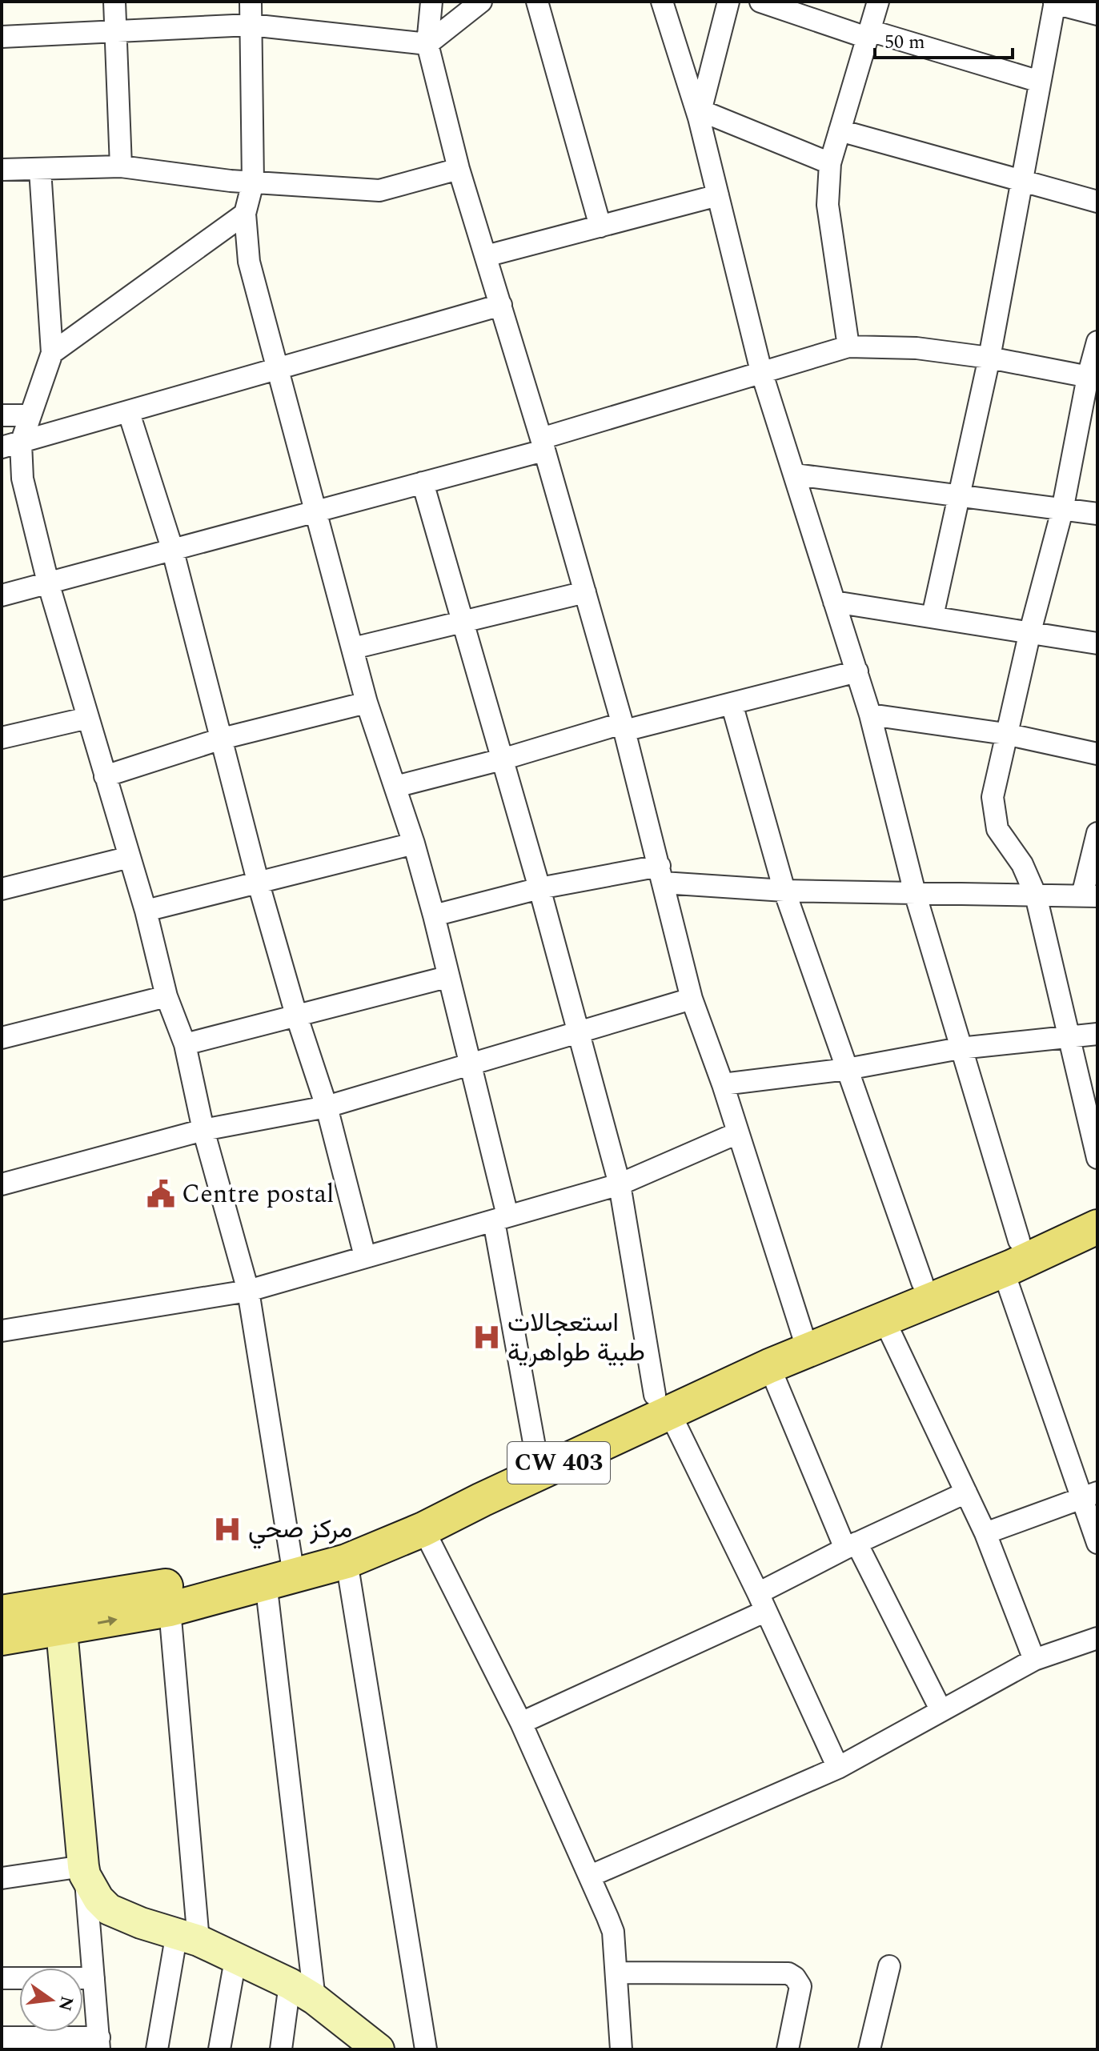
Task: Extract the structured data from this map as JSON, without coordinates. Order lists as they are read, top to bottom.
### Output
{
  "streets": {
    "main road": ["CW 403"]
  },
  "places": {
    "public building": ["Centre postal"],
    "hospital": ["استعجالات طبية طواهرية", "مركز صحي"]
  },
  "scale_bar": "50 m",
  "north": "right"
}
